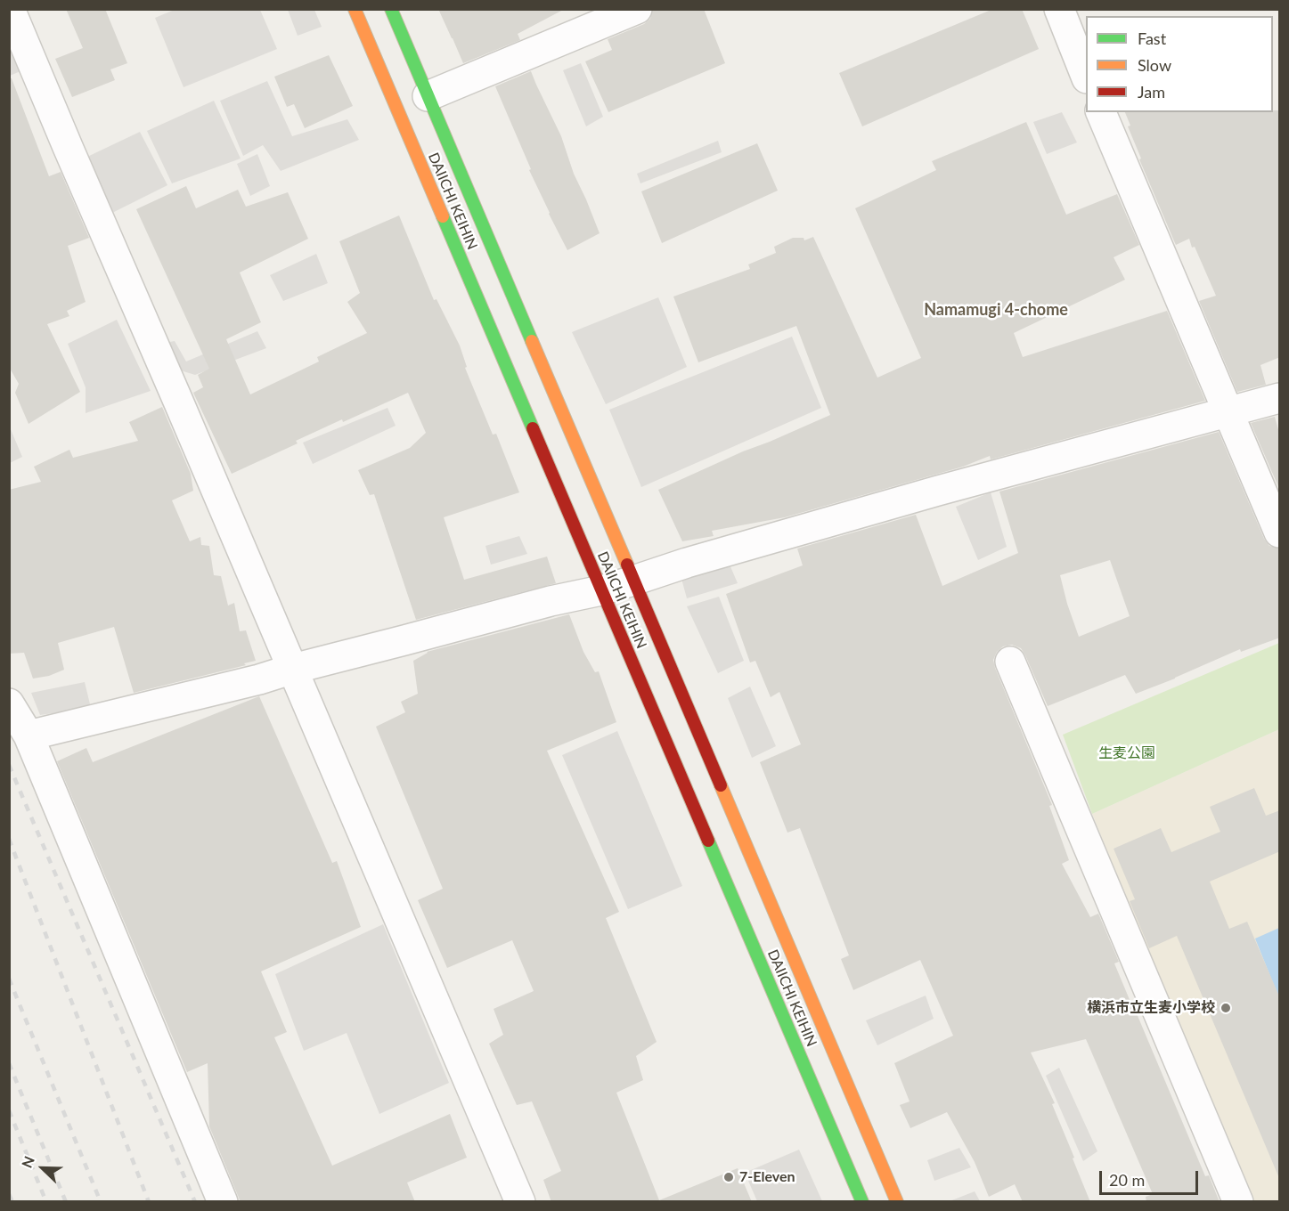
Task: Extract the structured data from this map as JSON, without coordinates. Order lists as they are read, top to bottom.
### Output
{
  "streets": {
    "highway": ["DAIICHI KEIHIN"]
  },
  "districts": ["Namamugi 4-chome"],
  "parks": ["生麦公園"],
  "places": ["横浜市立生麦小学校", "7-Eleven"],
  "legend": ["Fast", "Slow", "Jam"],
  "scale_bar": "20 m",
  "north": "top left"
}
